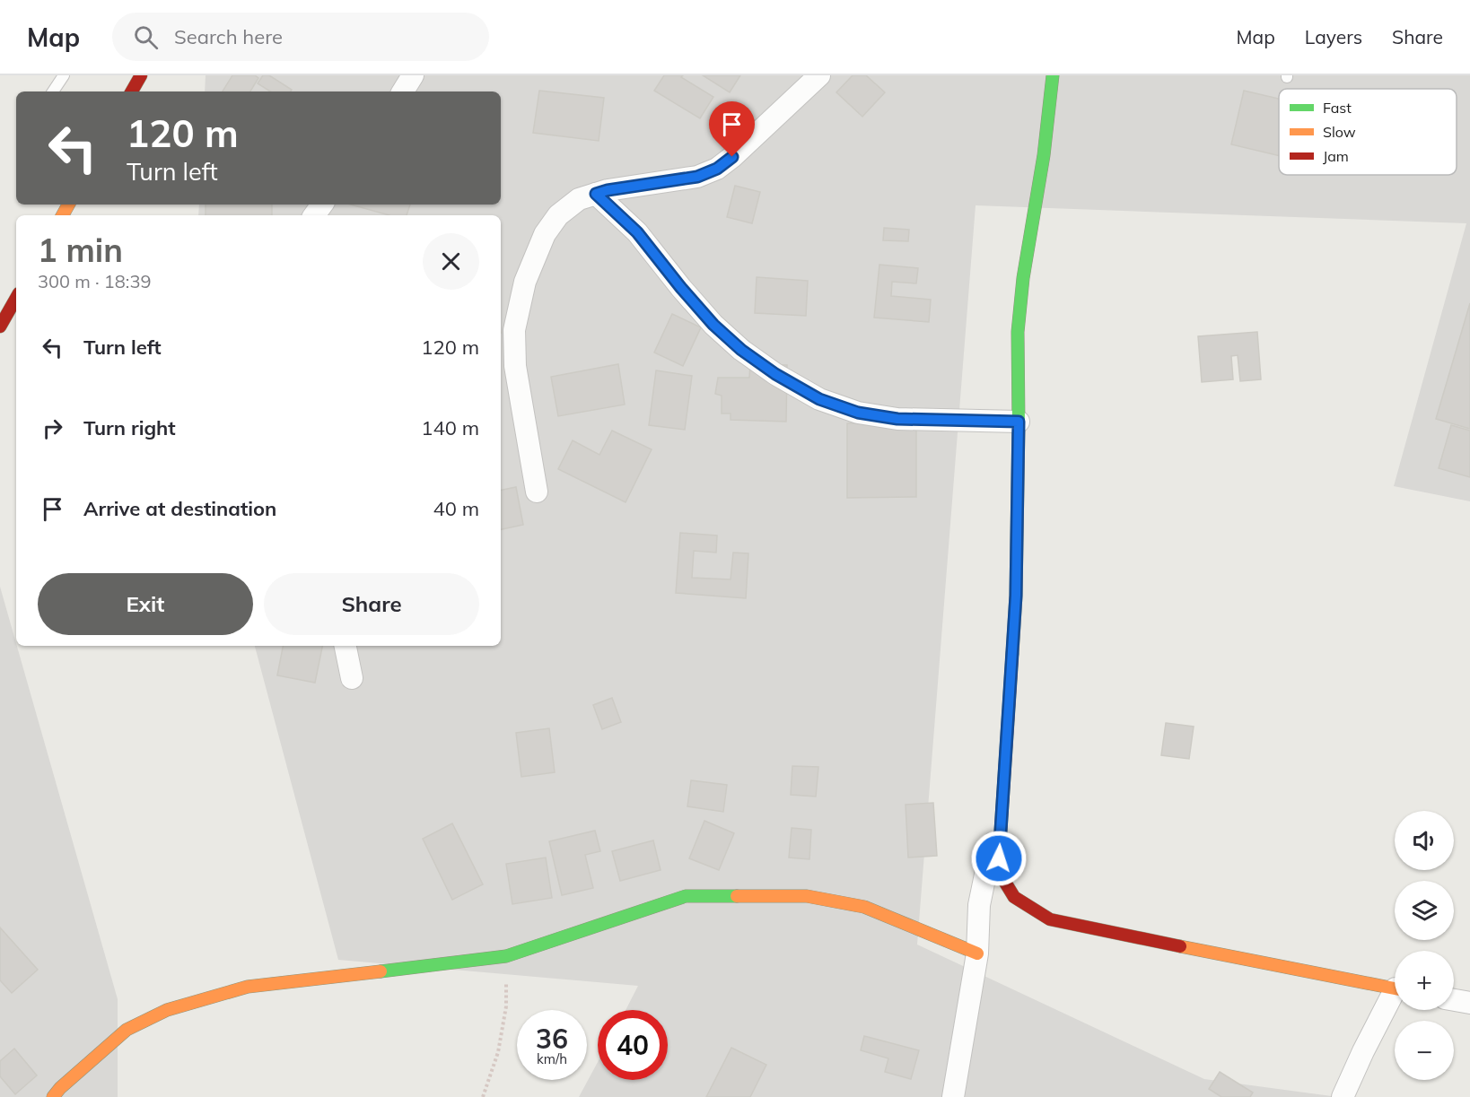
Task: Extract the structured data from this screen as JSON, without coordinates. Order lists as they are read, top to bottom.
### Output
{
  "legend": ["Fast", "Slow", "Jam"],
  "page": {
    "header": "Map",
    "search": "Search here",
    "nav": ["Map", "Layers", "Share"],
    "turn": ["120 m", "Turn left"],
    "heading": ["1 min", "300 m · 18:39"],
    "list": [
      {
        "name": "Turn left",
        "value": "120 m"
      },
      {
        "name": "Turn right",
        "value": "140 m"
      },
      {
        "name": "Arrive at destination",
        "value": "40 m"
      }
    ],
    "buttons": ["Exit", "Share"],
    "map_buttons": ["+", "−"],
    "speed": "36 km/h",
    "limit": "40"
  }
}
